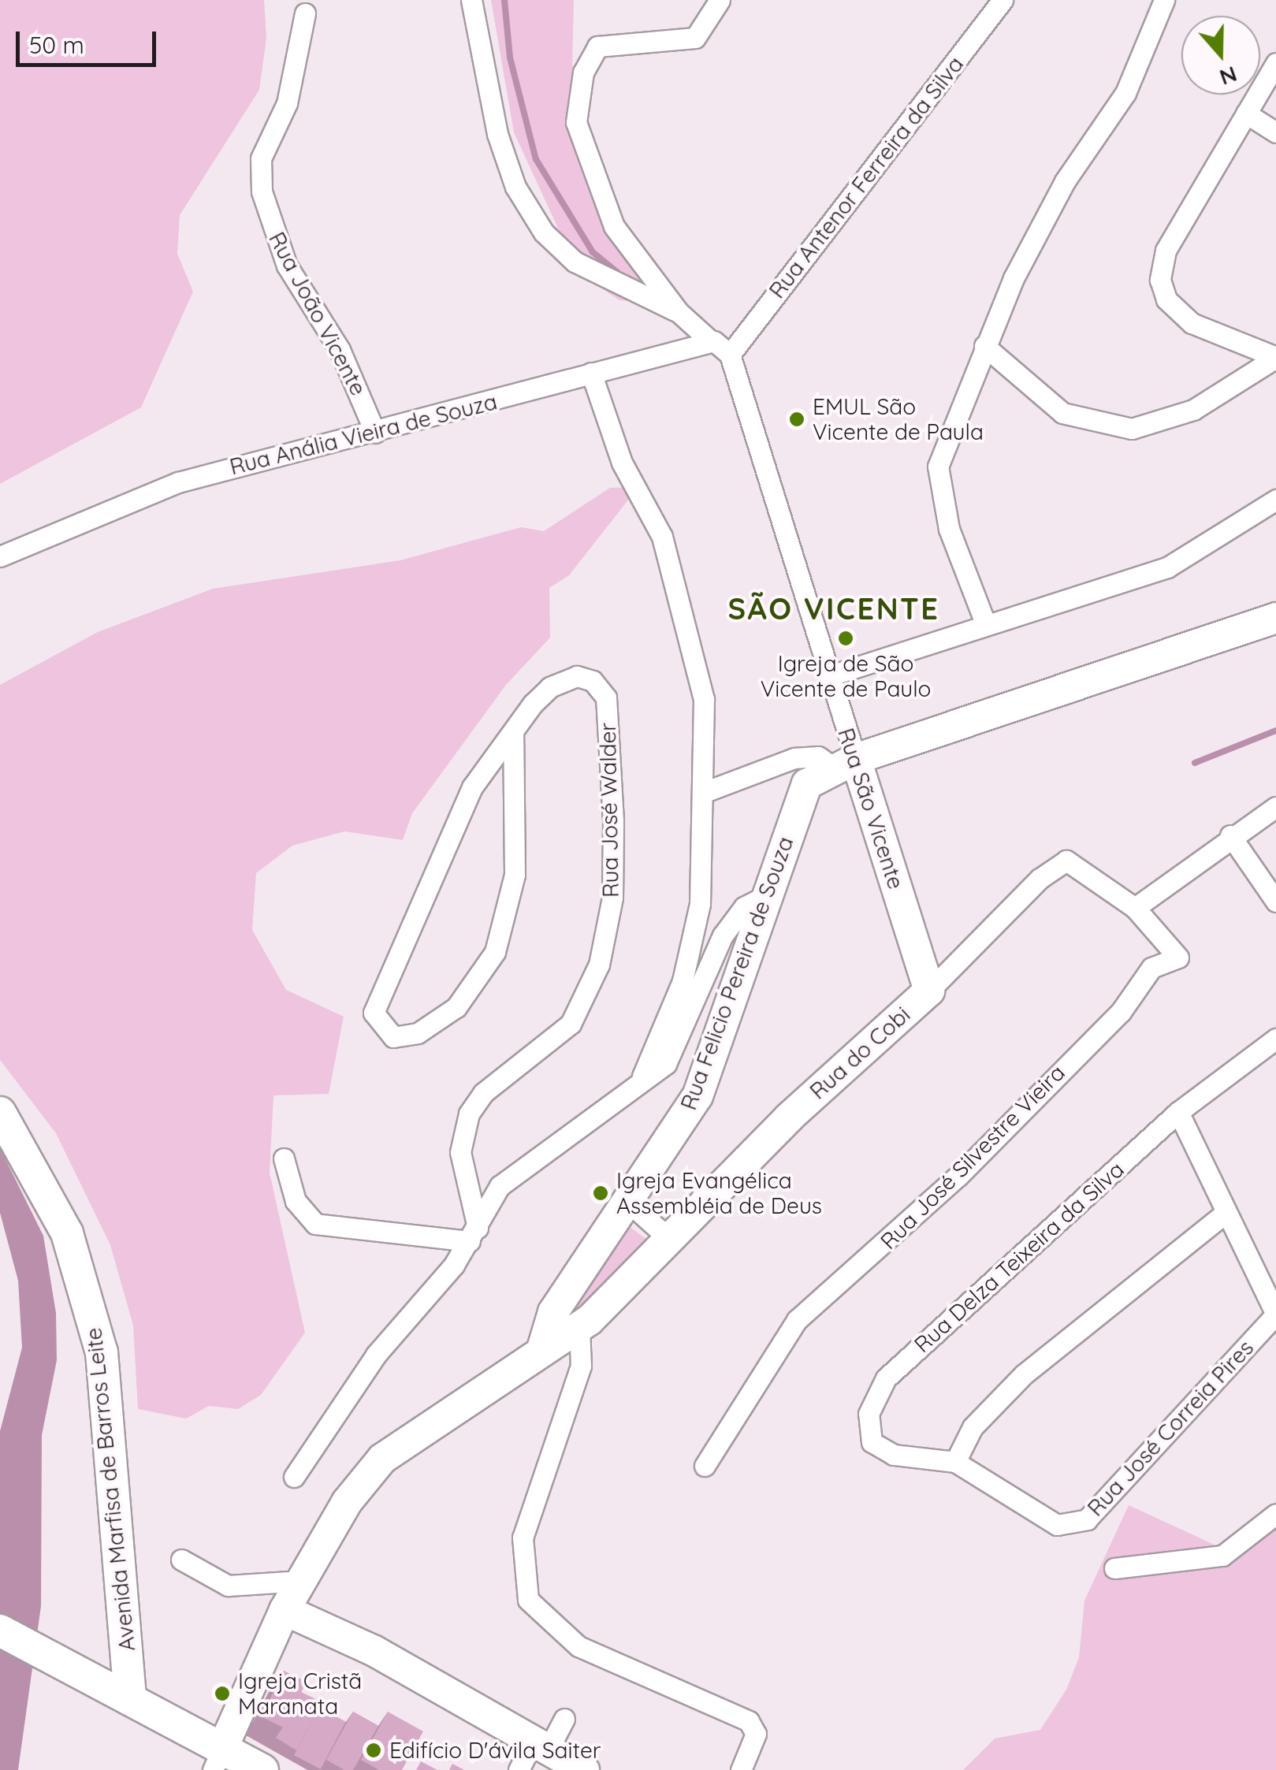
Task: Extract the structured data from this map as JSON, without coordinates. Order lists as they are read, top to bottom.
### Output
{
  "streets": {
    "main road": [
      "Rua São Vicente",
      "Rua Felicio Pereira de Souza",
      "Rua do Cobi",
      "Avenida Marfisa de Barros Leite"
    ],
    "street": [
      "Rua Antenor Ferreira da Silva",
      "Rua João Vicente",
      "Rua Anália Vieira de Souza",
      "Rua José Walder",
      "Rua José Silvestre Vieira",
      "Rua Delza Teixeira da Silva",
      "Rua José Correia Pires"
    ]
  },
  "crossings": [
    ["Rua Antenor Ferreira da Silva", "Rua São Vicente"],
    ["Rua João Vicente", "Rua Anália Vieira de Souza"],
    ["Rua São Vicente", "Rua Felicio Pereira de Souza"],
    ["Rua São Vicente", "Rua do Cobi"],
    ["Rua Felicio Pereira de Souza", "Rua do Cobi"],
    ["Rua do Cobi", "Rua José Silvestre Vieira"],
    ["Rua Delza Teixeira da Silva", "Rua José Correia Pires"]
  ],
  "districts": ["SÃO VICENTE"],
  "places": [
    "EMUL São Vicente de Paula",
    "Igreja de São Vicente de Paulo",
    "Igreja Evangélica Assembléia de Deus",
    "Igreja Cristã Maranata",
    "Edifício D'ávila Saiter"
  ],
  "scale_bar": "50 m",
  "north": "bottom"
}
